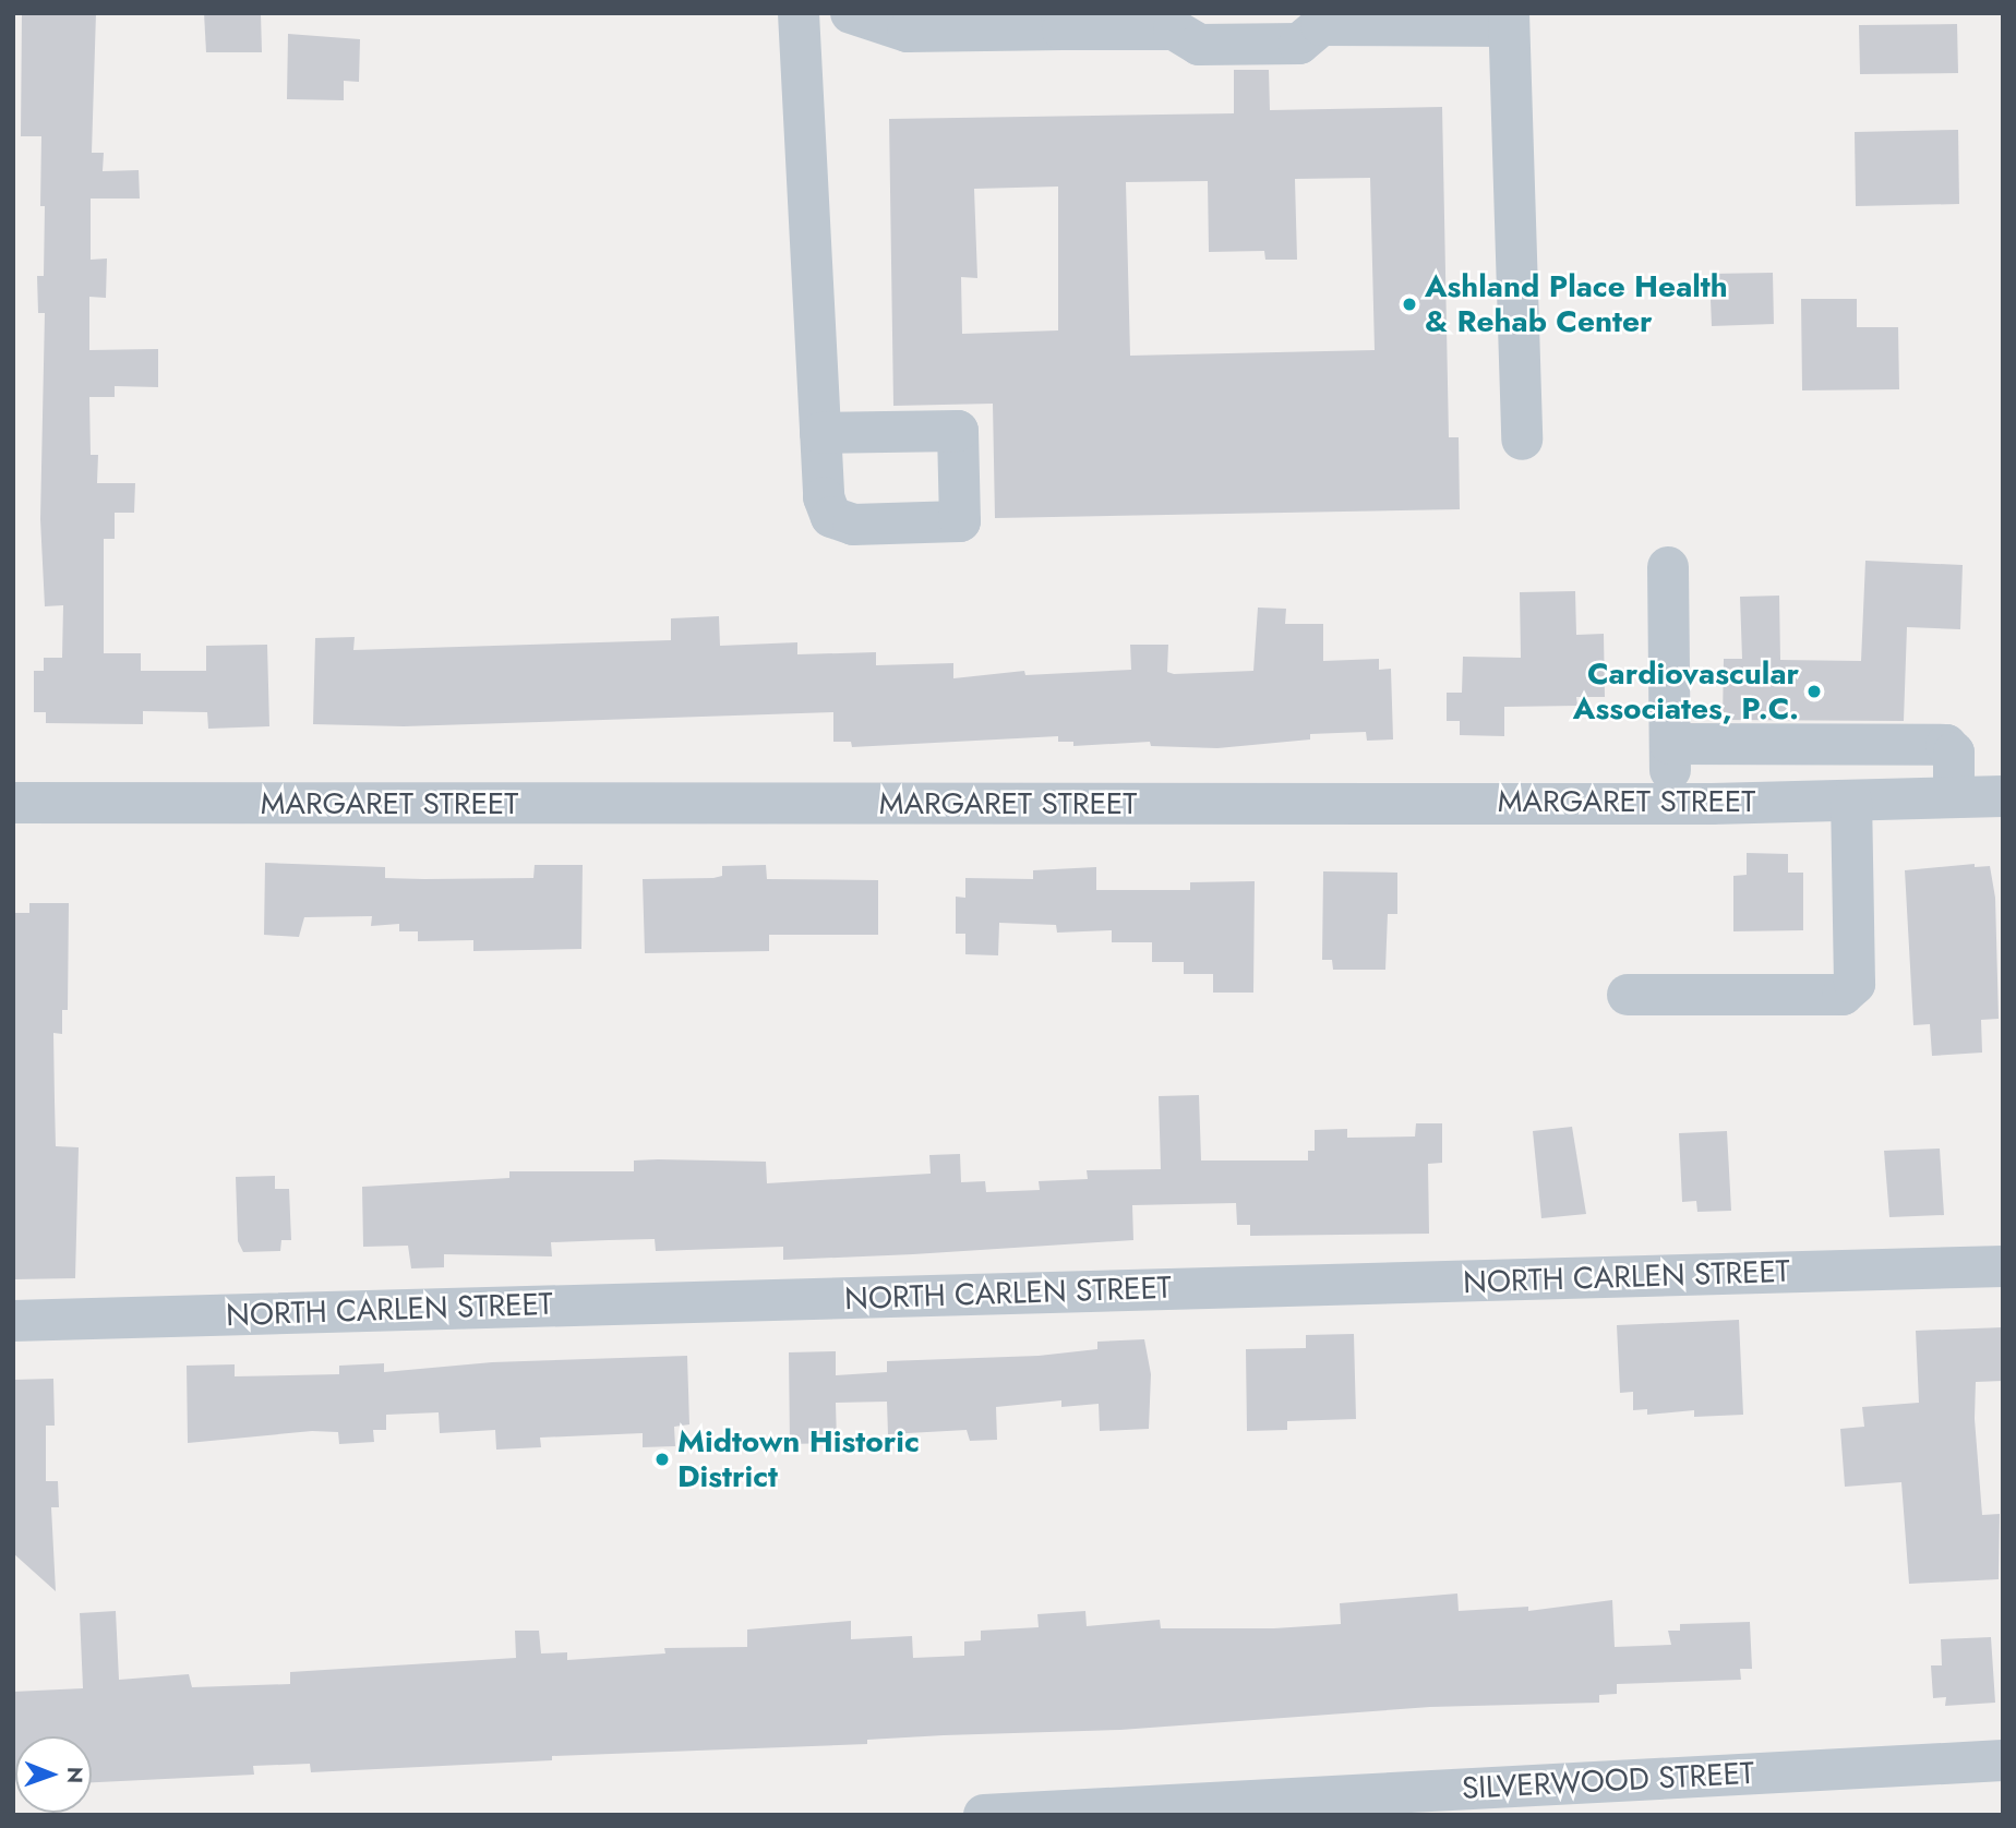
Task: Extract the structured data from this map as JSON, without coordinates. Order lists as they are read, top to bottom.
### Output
{
  "streets": {
    "street": ["MARGARET STREET", "NORTH CARLEN STREET", "SILVERWOOD STREET"]
  },
  "places": ["Ashland Place Health & Rehab Center", "Cardiovascular Associates, P.C.", "Midtown Historic District"],
  "north": "right"
}
